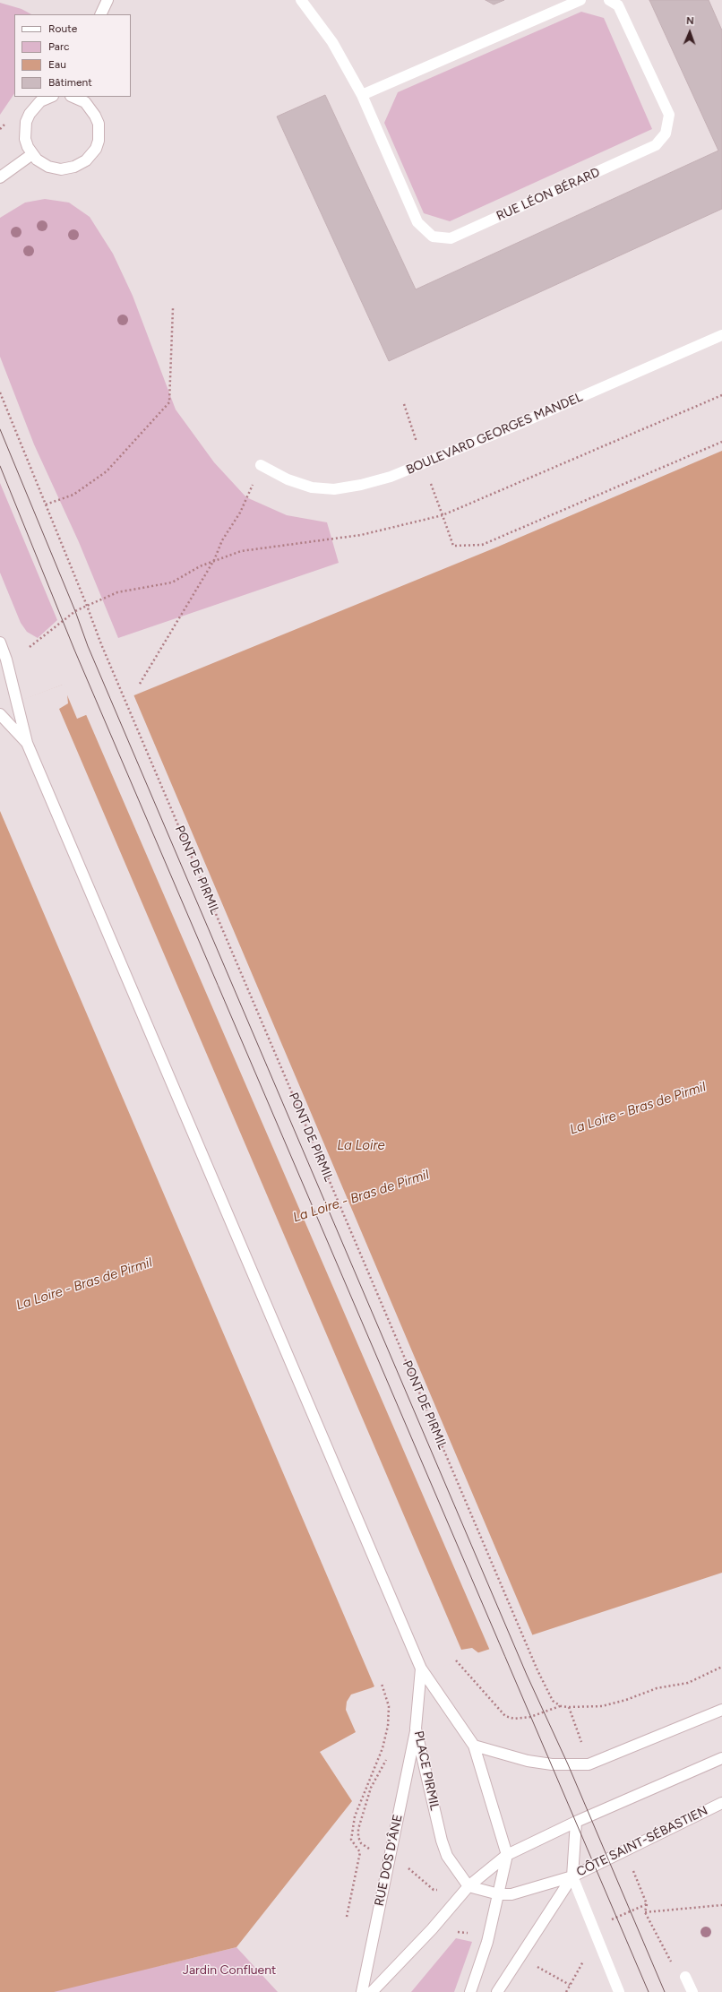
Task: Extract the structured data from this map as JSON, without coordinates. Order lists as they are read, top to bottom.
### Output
{
  "streets": {
    "main road": [
      "RUE LÉON BÉRARD",
      "BOULEVARD GEORGES MANDEL",
      "PLACE PIRMIL",
      "CÔTE SAINT-SÉBASTIEN",
      "RUE DOS D'ÂNE"
    ],
    "path": ["PONT DE PIRMIL"]
  },
  "crossings": [
    ["PLACE PIRMIL", "RUE DOS D'ÂNE"]
  ],
  "water": ["La Loire - Bras de Pirmil", "La Loire"],
  "parks": ["Jardin Confluent"],
  "legend": [
    "Route",
    "Parc",
    "Eau",
    "Bâtiment"
  ],
  "north": "top"
}
